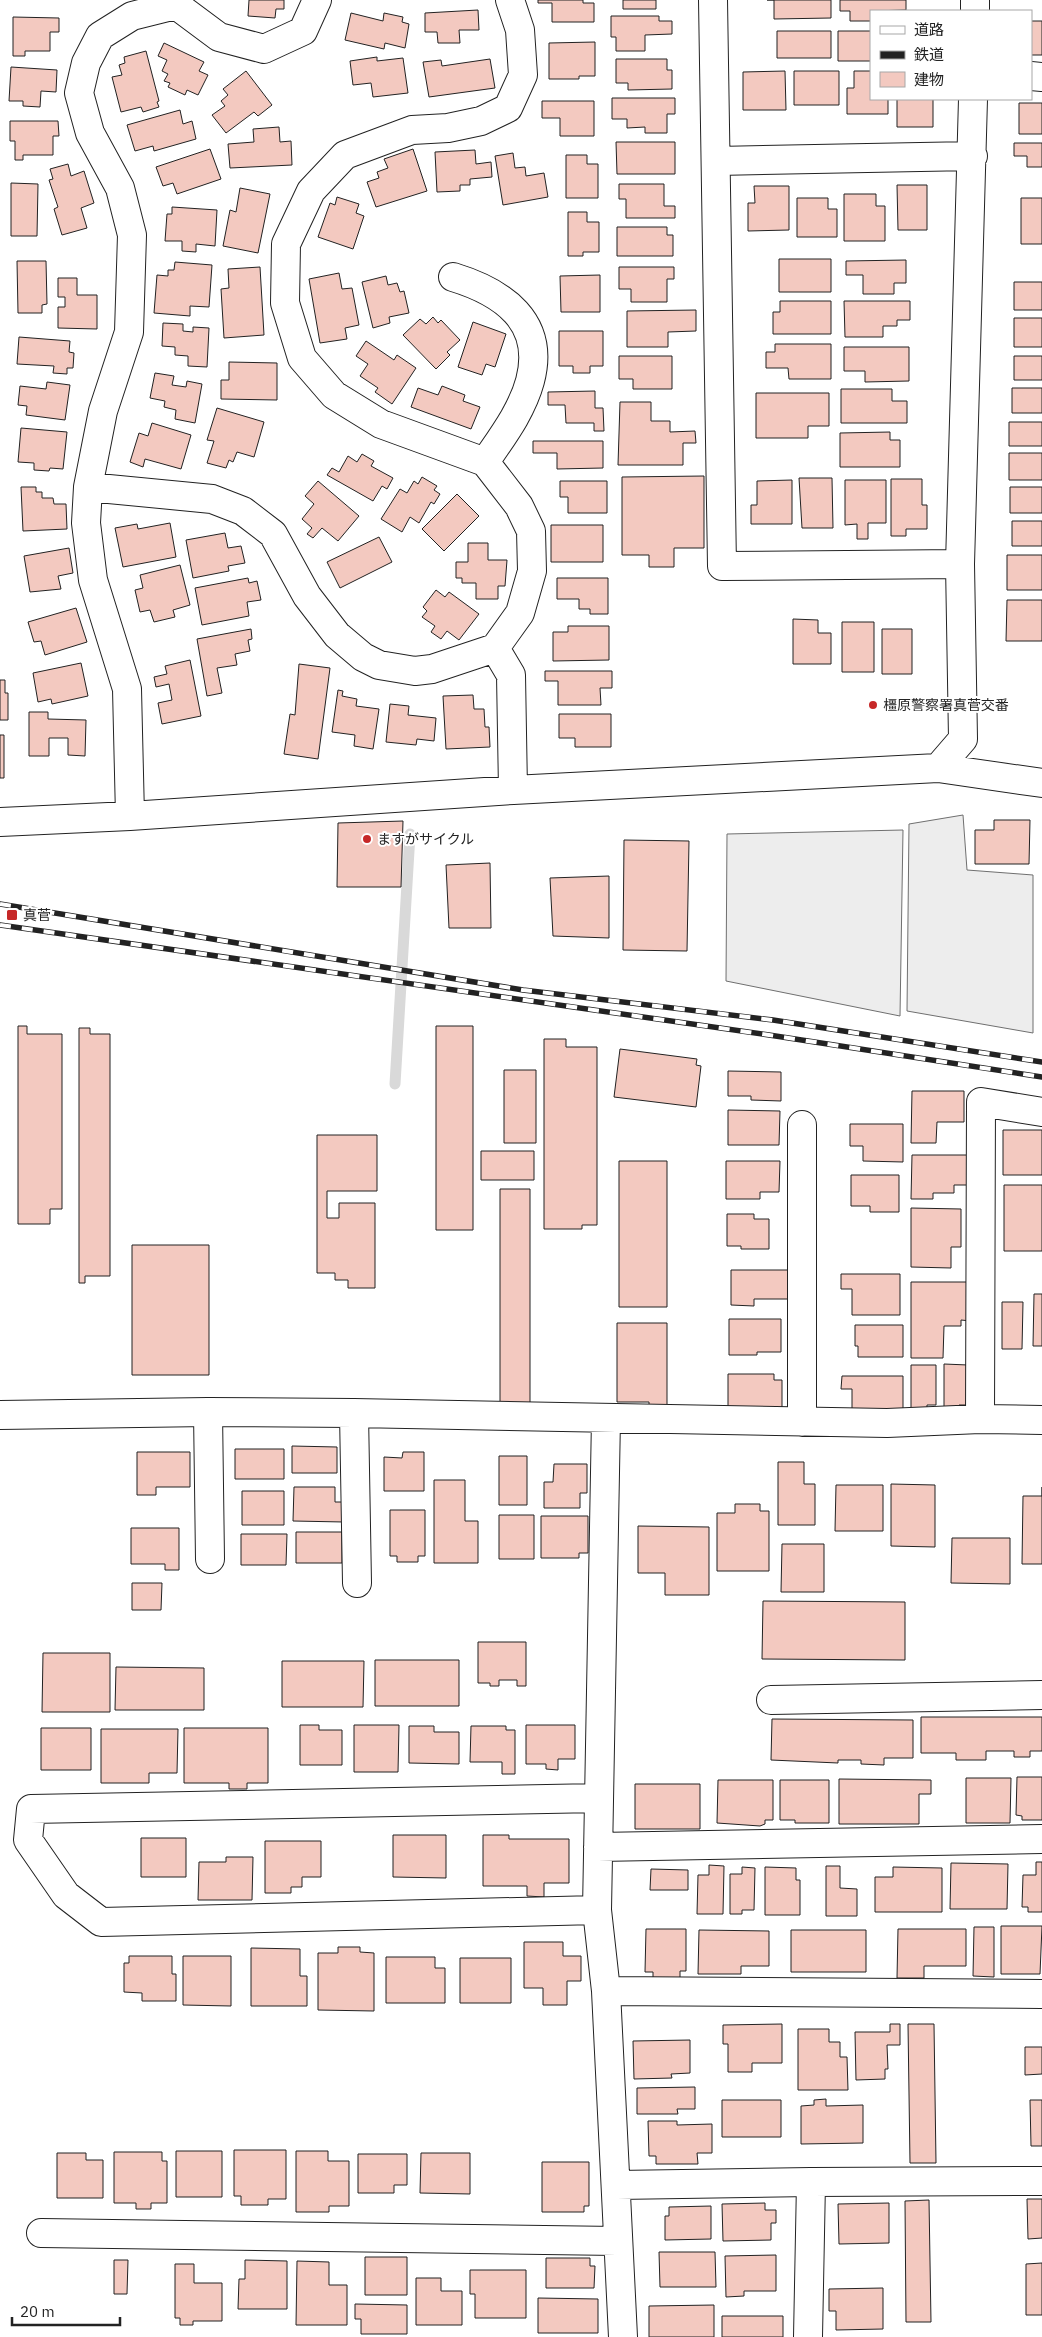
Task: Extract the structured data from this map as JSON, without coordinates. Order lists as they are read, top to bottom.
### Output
{
  "places": {
    "other": ["橿原警察署真菅交番", "ますがサイクル"],
    "transit": ["真菅"]
  },
  "legend": ["道路", "鉄道", "建物"],
  "scale_bar": "20 m"
}
